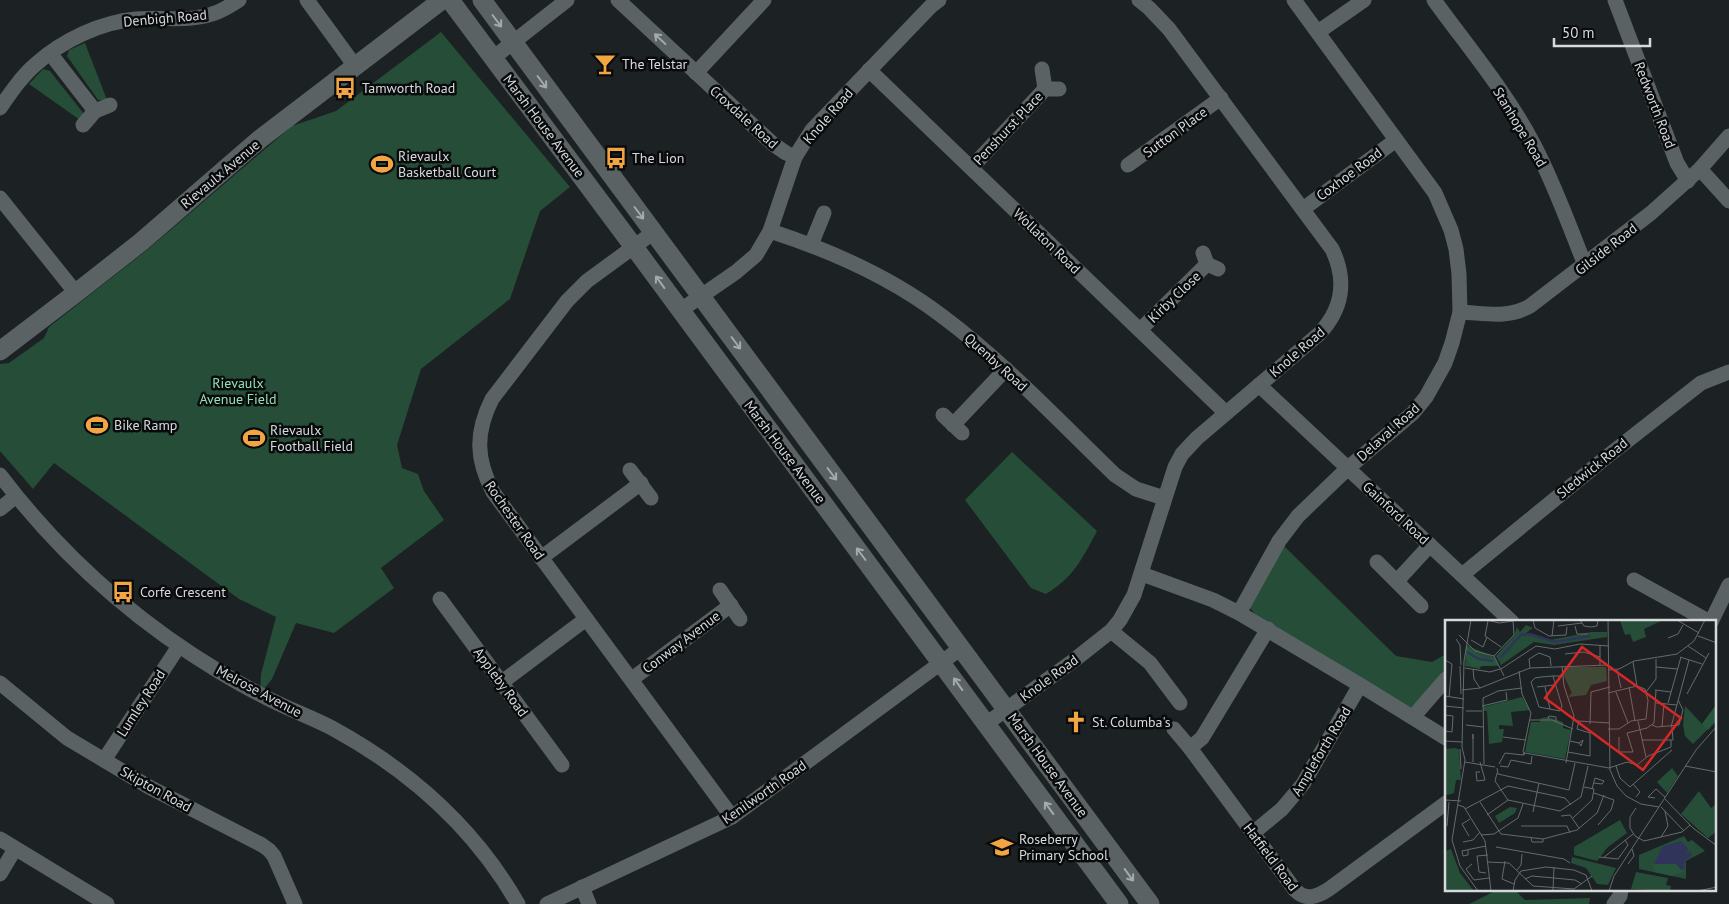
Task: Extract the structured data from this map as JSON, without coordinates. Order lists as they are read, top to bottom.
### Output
{
  "streets": {
    "street": [
      "Denbigh Road",
      "Redworth Road",
      "Knole Road",
      "Croxdale Road",
      "Marsh House Avenue",
      "Stanhope Road",
      "Penshurst Place",
      "Sutton Place",
      "Rievaulx Avenue",
      "Coxhoe Road",
      "Wollaton Road",
      "Gilside Road",
      "Kirby Close",
      "Quenby Road",
      "Delaval Road",
      "Sledwick Road",
      "Gainford Road",
      "Rochester Road",
      "Conway Avenue",
      "Appleby Road",
      "Melrose Avenue",
      "Lumley Road",
      "Ampleforth Road",
      "Skipton Road",
      "Kenilworth Road",
      "Hatfield Road"
    ]
  },
  "crossings": [
    ["Redworth Road", "Gilside Road"],
    ["Knole Road", "Croxdale Road"],
    ["Knole Road", "Marsh House Avenue"],
    ["Knole Road", "Sutton Place"],
    ["Knole Road", "Coxhoe Road"],
    ["Knole Road", "Wollaton Road"],
    ["Knole Road", "Quenby Road"],
    ["Knole Road", "Gainford Road"],
    ["Marsh House Avenue", "Rochester Road"],
    ["Marsh House Avenue", "Kenilworth Road"],
    ["Stanhope Road", "Gilside Road"],
    ["Penshurst Place", "Wollaton Road"],
    ["Coxhoe Road", "Delaval Road"],
    ["Wollaton Road", "Kirby Close"],
    ["Gilside Road", "Delaval Road"],
    ["Delaval Road", "Gainford Road"],
    ["Sledwick Road", "Gainford Road"],
    ["Rochester Road", "Conway Avenue"],
    ["Rochester Road", "Kenilworth Road"],
    ["Melrose Avenue", "Lumley Road"],
    ["Lumley Road", "Skipton Road"],
    ["Ampleforth Road", "Hatfield Road"]
  ],
  "one_way": ["Croxdale Road"],
  "parks": ["Rievaulx Avenue Field"],
  "places": {
    "bar": ["The Telstar"],
    "bus stop": ["Tamworth Road", "The Lion", "Corfe Crescent"],
    "sports": ["Rievaulx Basketball Court", "Bike Ramp", "Rievaulx Football Field"],
    "church": ["St. Columba's"],
    "school or university": ["Roseberry Primary School"]
  },
  "scale_bar": "50 m"
}
